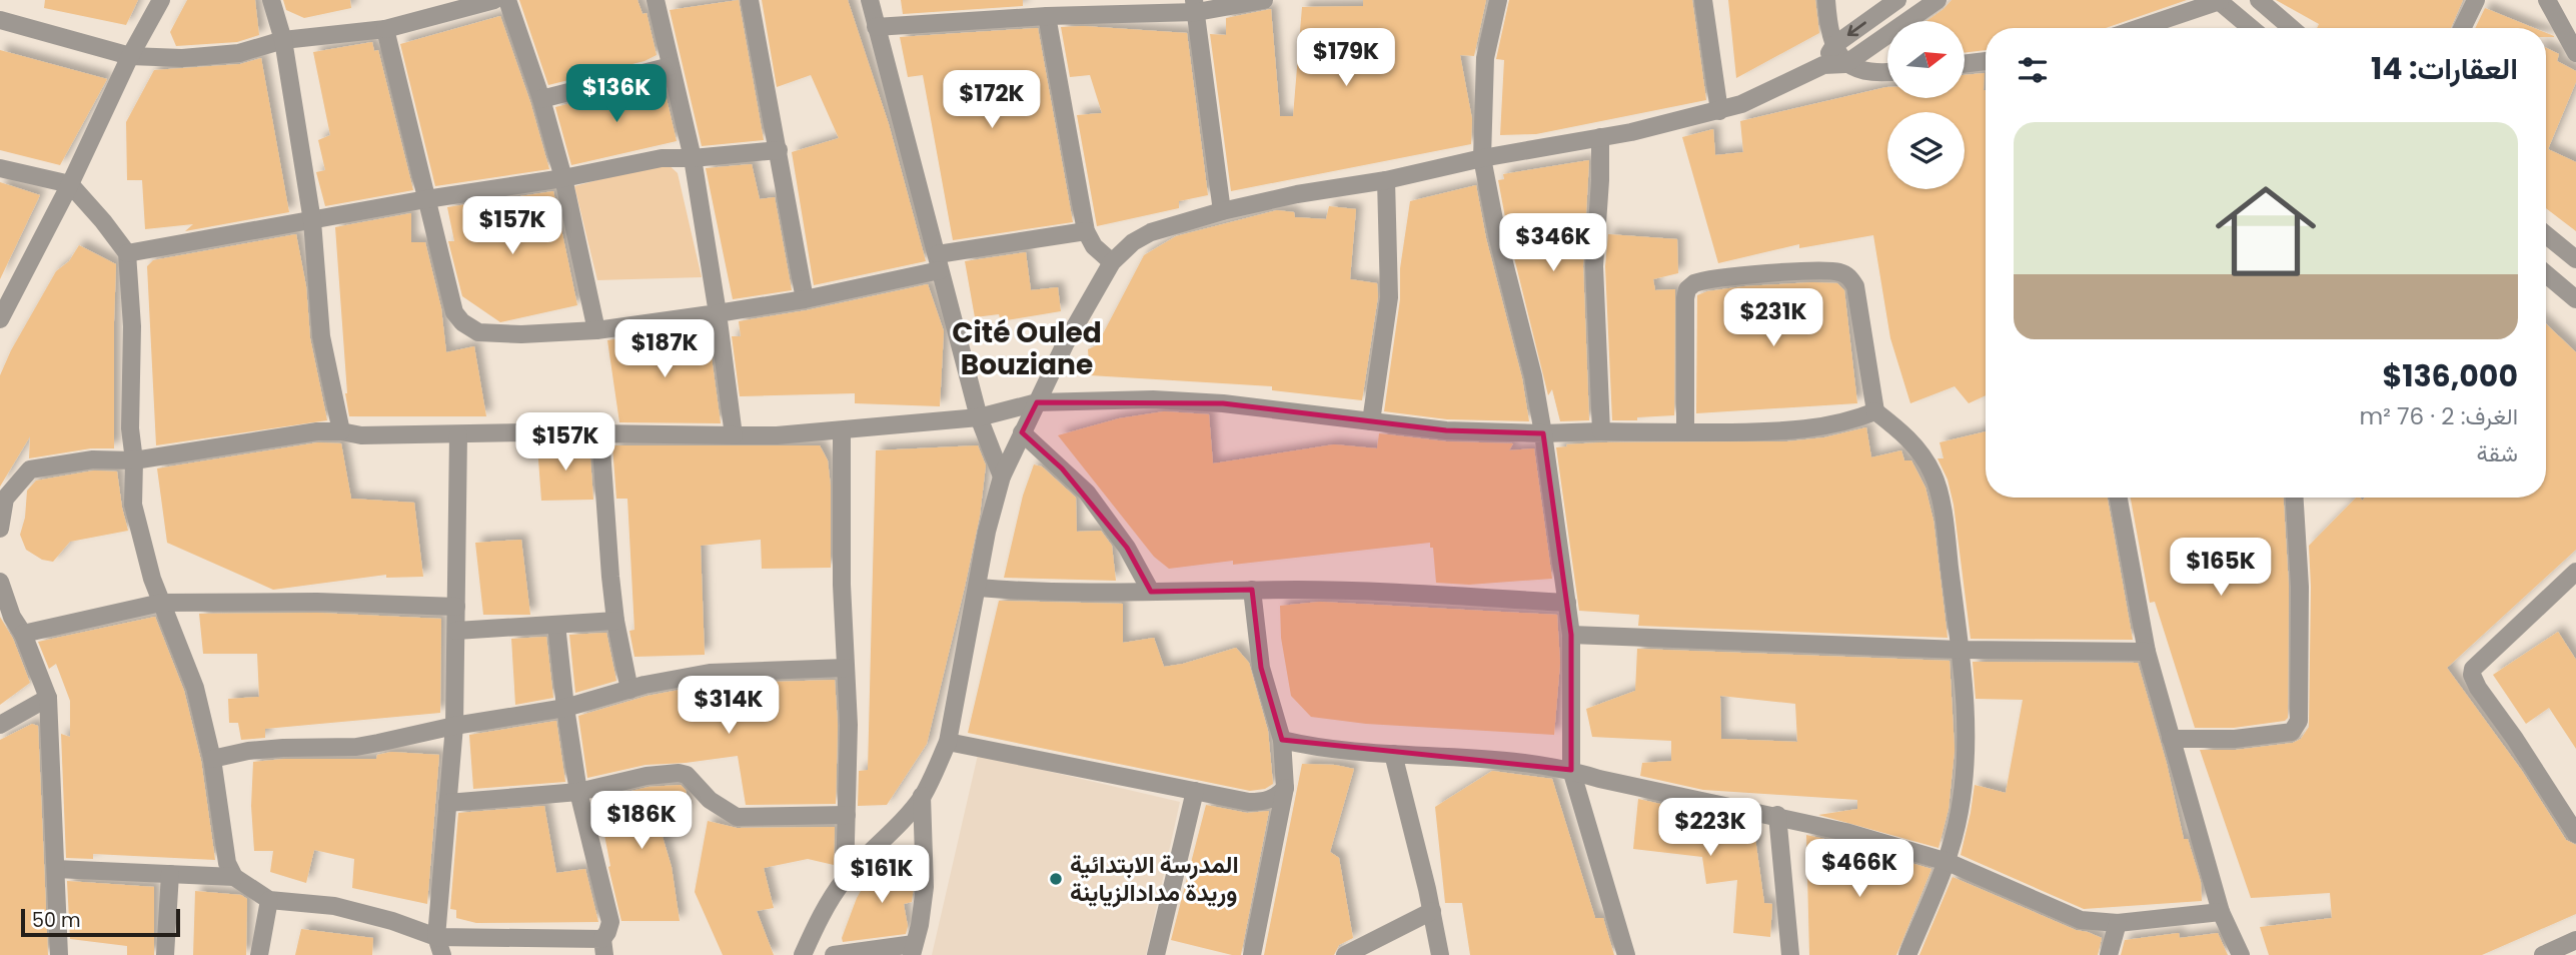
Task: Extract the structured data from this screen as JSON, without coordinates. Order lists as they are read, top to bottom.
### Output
{
  "districts": ["Cité Ouled Bouziane"],
  "places": ["المدرسة الابتدائية وريدة مدادالزياينة"],
  "scale_bar": "50 m",
  "north": "right",
  "page": {
    "price": [
      "$179K",
      "$136K",
      "$172K",
      "$157K",
      "$346K",
      "$231K",
      "$187K",
      "$157K",
      "$165K",
      "$314K",
      "$186K",
      "$223K",
      "$466K",
      "$161K"
    ],
    "heading": "العقارات: 14",
    "list": [
      {
        "name": "$136,000",
        "note": "الغرف: 2 · 76 m² · شقة"
      }
    ],
    "scale": "50 m"
  }
}
